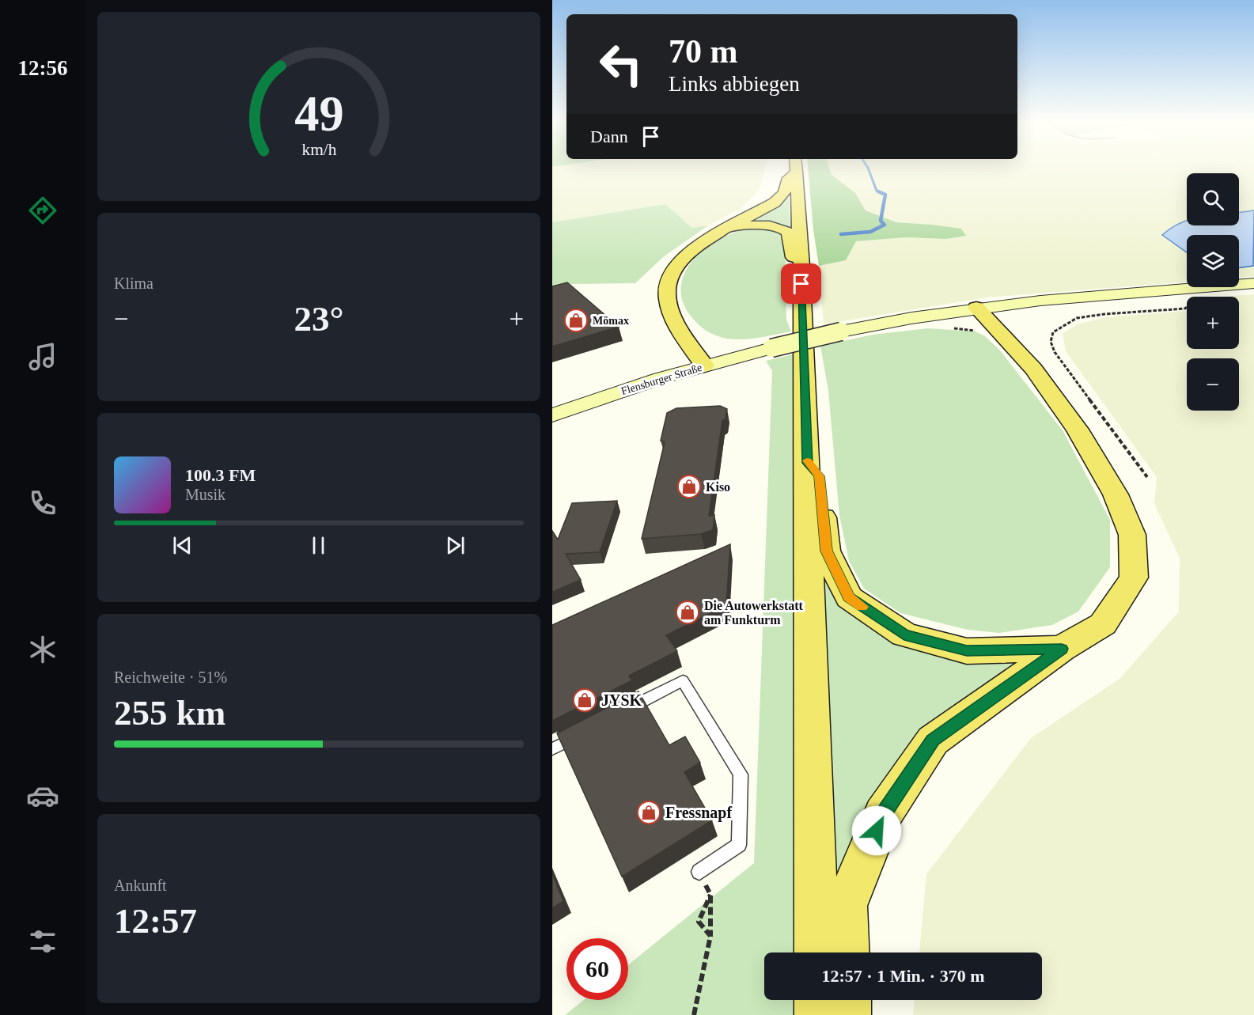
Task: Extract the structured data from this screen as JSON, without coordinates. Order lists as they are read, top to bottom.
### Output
{
  "streets": {
    "street": ["Flensburger Straße"]
  },
  "places": {
    "shop": [
      "Mömax",
      "Kiso",
      "Die Autowerkstatt am Funkturm",
      "JYSK",
      "Fressnapf"
    ]
  },
  "page": {
    "tabs": "12:56",
    "turn": ["70 m", "Links abbiegen"],
    "then": "Dann",
    "map_buttons": ["+", "−"],
    "tile": [
      "Klima",
      ["Reichweite · 51%", "255 km"],
      ["Ankunft", "12:57"]
    ],
    "heat": ["−", "23°", "+"],
    "song": ["100.3 FM", "Musik"],
    "limit": "60",
    "trip": "12:57 · 1 Min. · 370 m",
    "gauge": ["49", "km/h"]
  }
}
